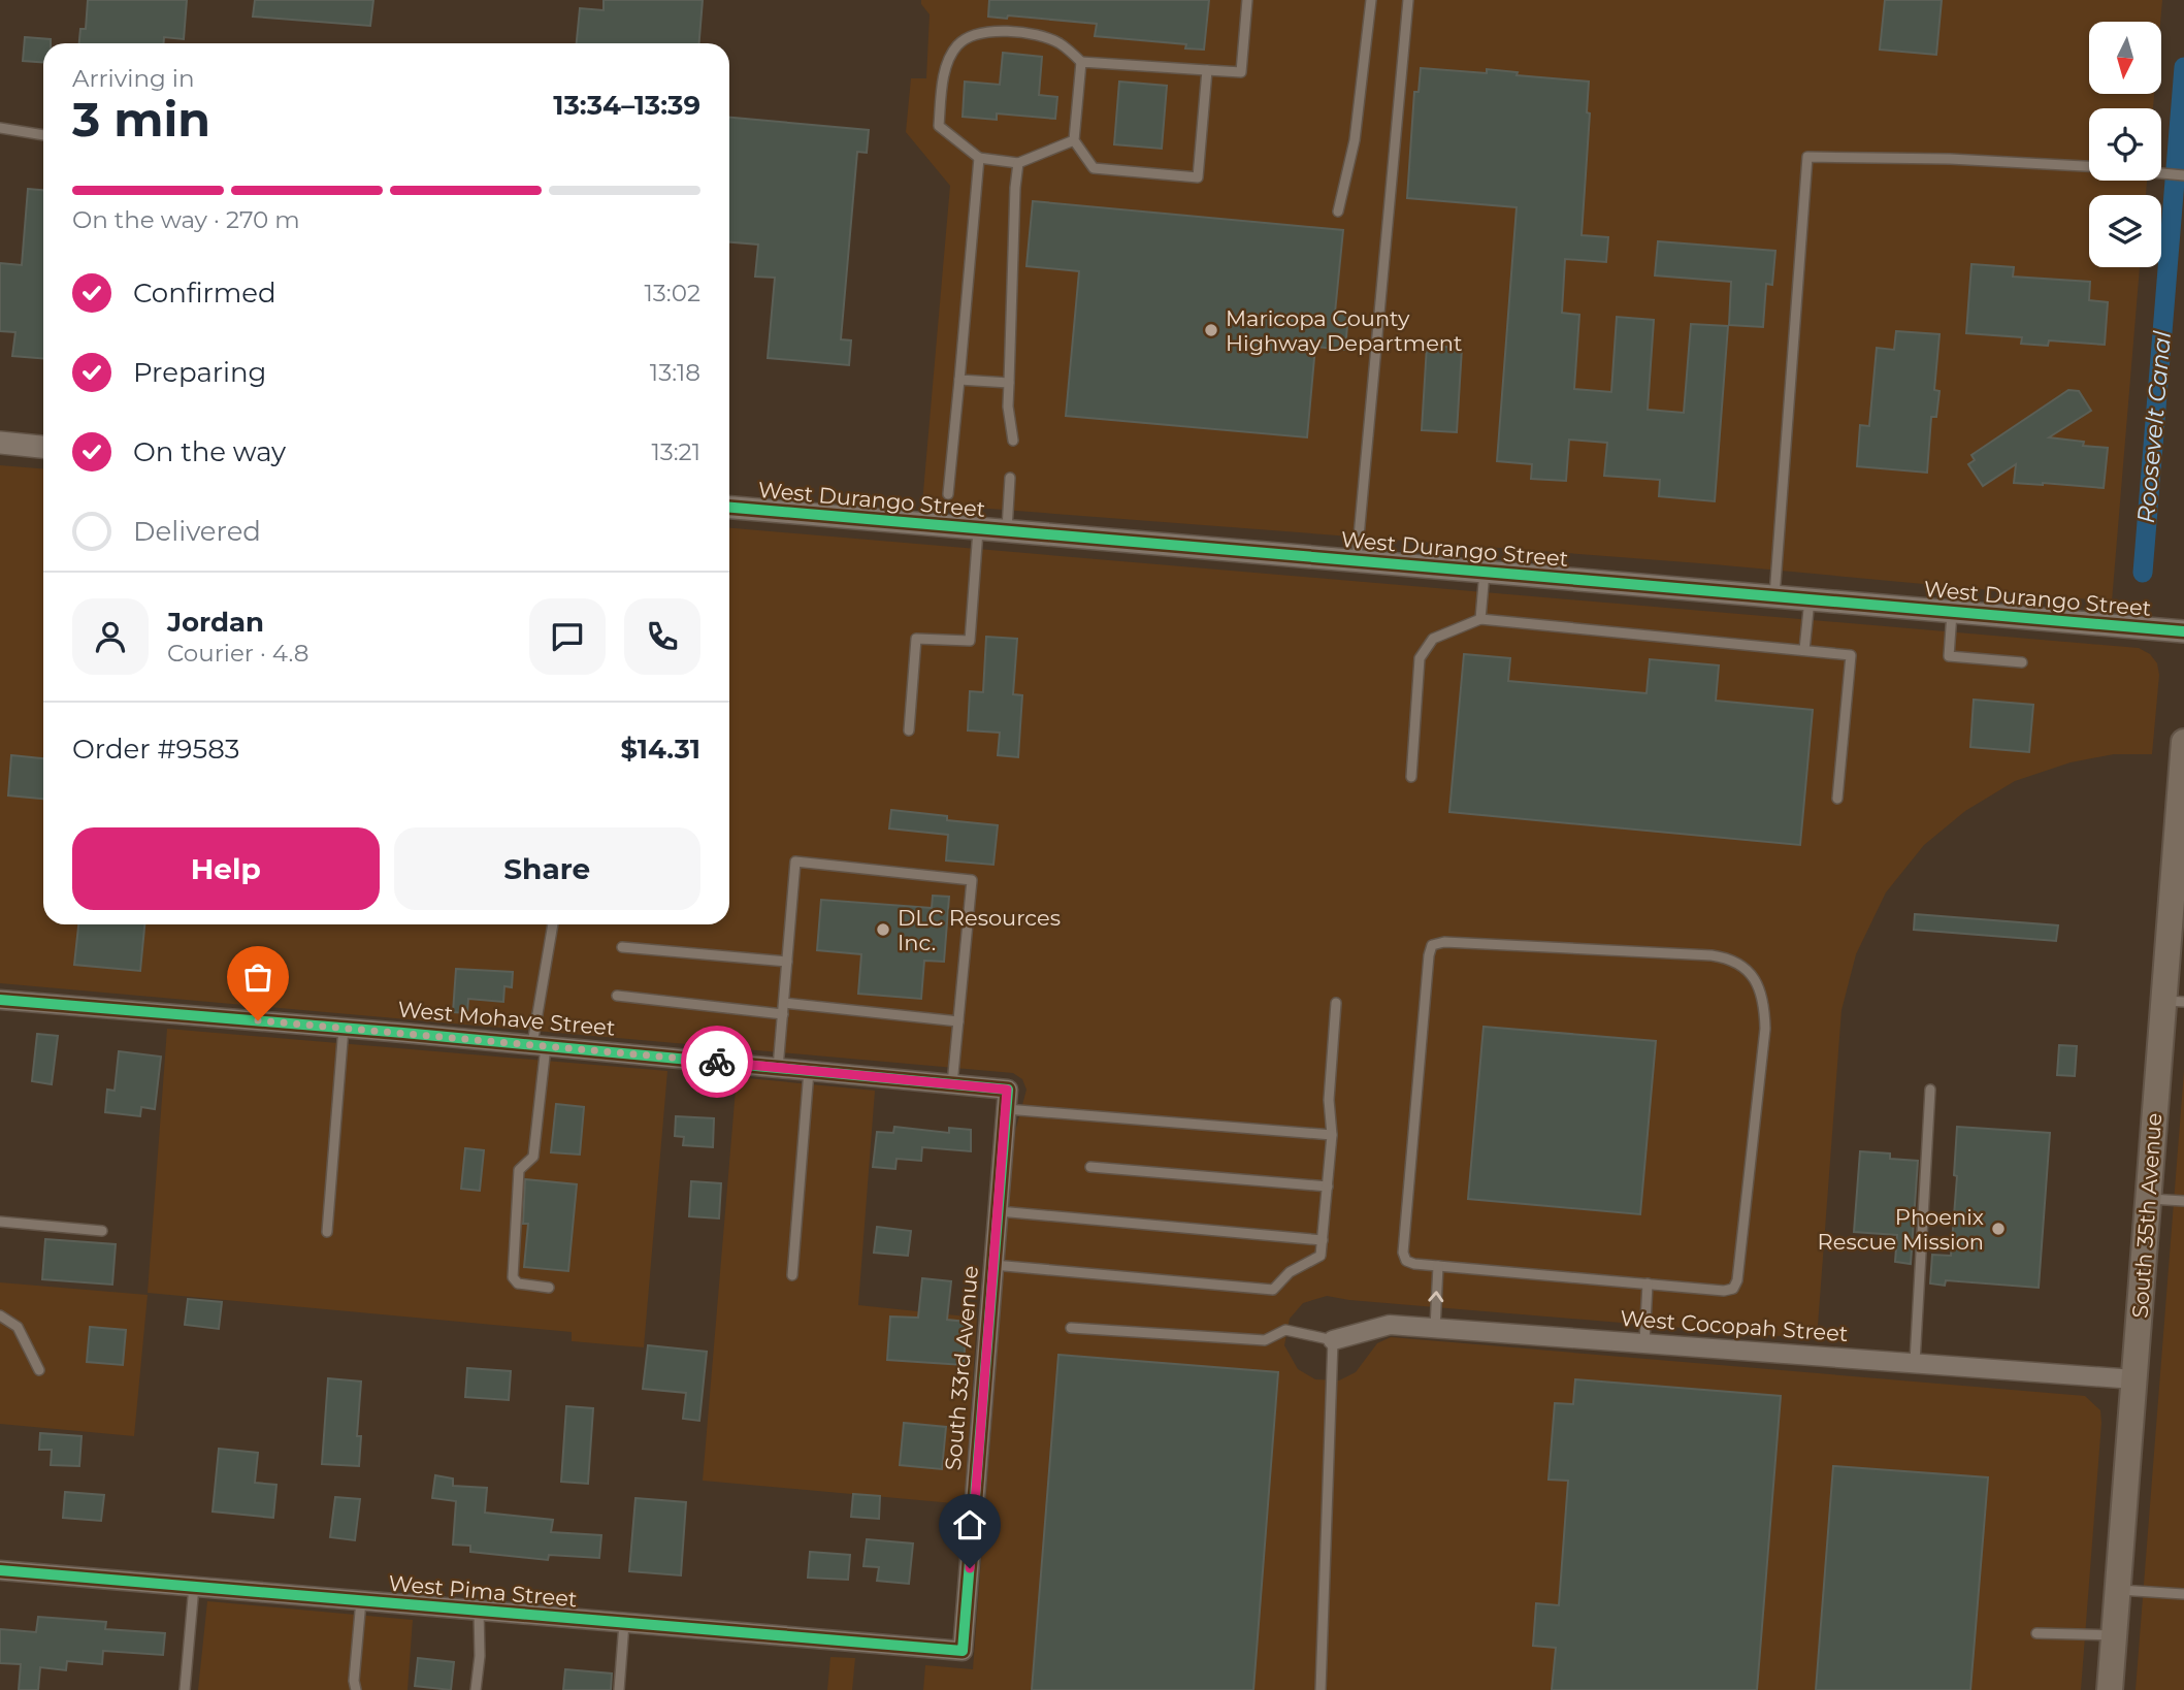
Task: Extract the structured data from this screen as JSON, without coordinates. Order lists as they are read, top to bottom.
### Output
{
  "streets": {
    "main road": ["South 35th Avenue"],
    "street": [
      "West Durango Street",
      "West Mohave Street",
      "West Cocopah Street",
      "South 33rd Avenue",
      "West Pima Street"
    ]
  },
  "crossings": [
    ["West Mohave Street", "South 33rd Avenue"],
    ["South 35th Avenue", "West Cocopah Street"],
    ["South 33rd Avenue", "West Pima Street"]
  ],
  "water": ["Roosevelt Canal"],
  "places": ["Maricopa County Highway Department", "DLC Resources Inc.", "Phoenix Rescue Mission"],
  "north": "bottom",
  "page": {
    "heading": ["3 min", "Arriving in", "13:34–13:39"],
    "panel": [
      "Jordan",
      "Courier · 4.8",
      "Order #9583",
      "$14.31"
    ],
    "bar": "On the way · 270 m",
    "list": [
      ["Confirmed", "13:02"],
      ["Preparing", "13:18"],
      ["On the way", "13:21"],
      "Delivered"
    ],
    "buttons": ["Help", "Share"]
  }
}
